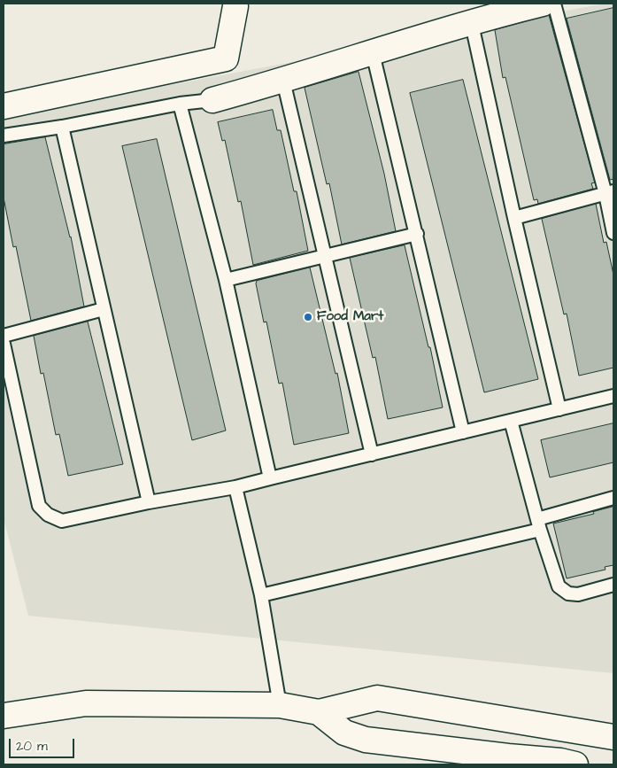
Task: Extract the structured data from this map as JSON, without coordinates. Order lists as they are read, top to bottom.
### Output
{
  "places": ["Food Mart"],
  "scale_bar": "20 m"
}
